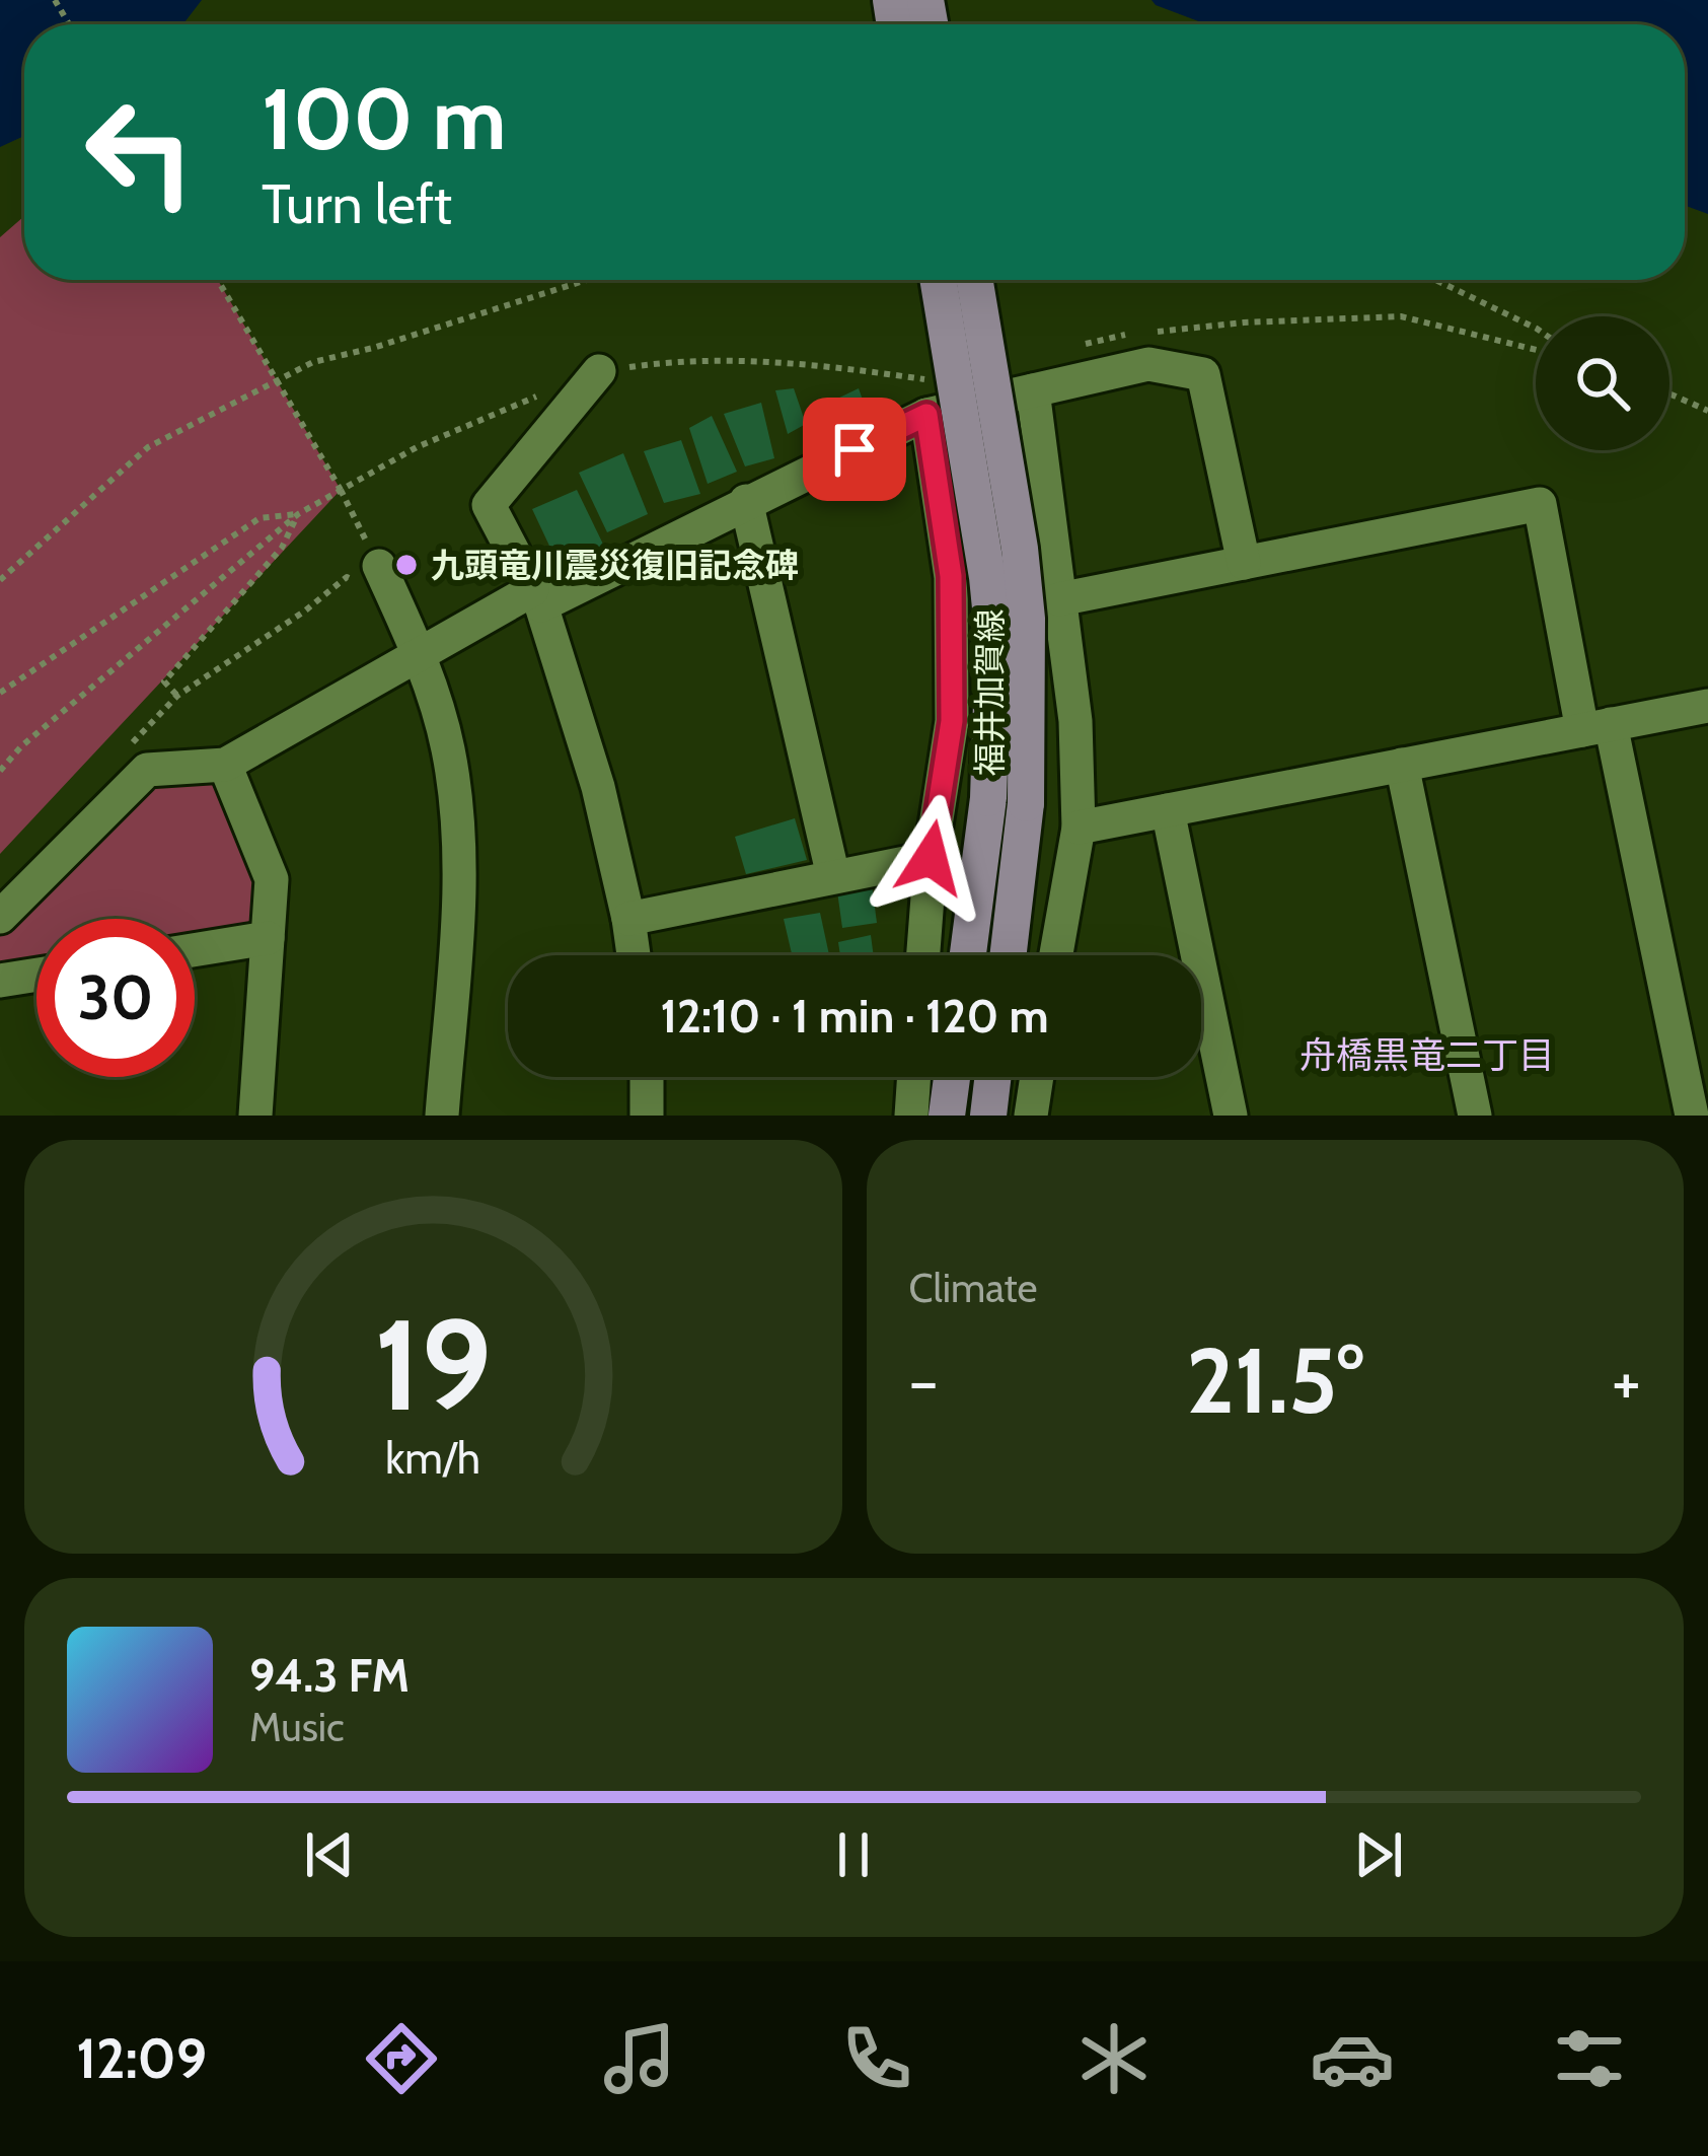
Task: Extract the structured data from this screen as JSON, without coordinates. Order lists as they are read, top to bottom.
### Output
{
  "streets": {
    "main road": ["福井加賀線"]
  },
  "districts": ["舟橋黒竜二丁目"],
  "places": ["九頭竜川震災復旧記念碑"],
  "page": {
    "turn": ["100 m", "Turn left"],
    "limit": "30",
    "trip": "12:10 · 1 min · 120 m",
    "tile": "Climate",
    "heat": ["−", "21.5°", "+"],
    "song": ["94.3 FM", "Music"],
    "tabs": "12:09",
    "gauge": ["19", "km/h"]
  }
}
